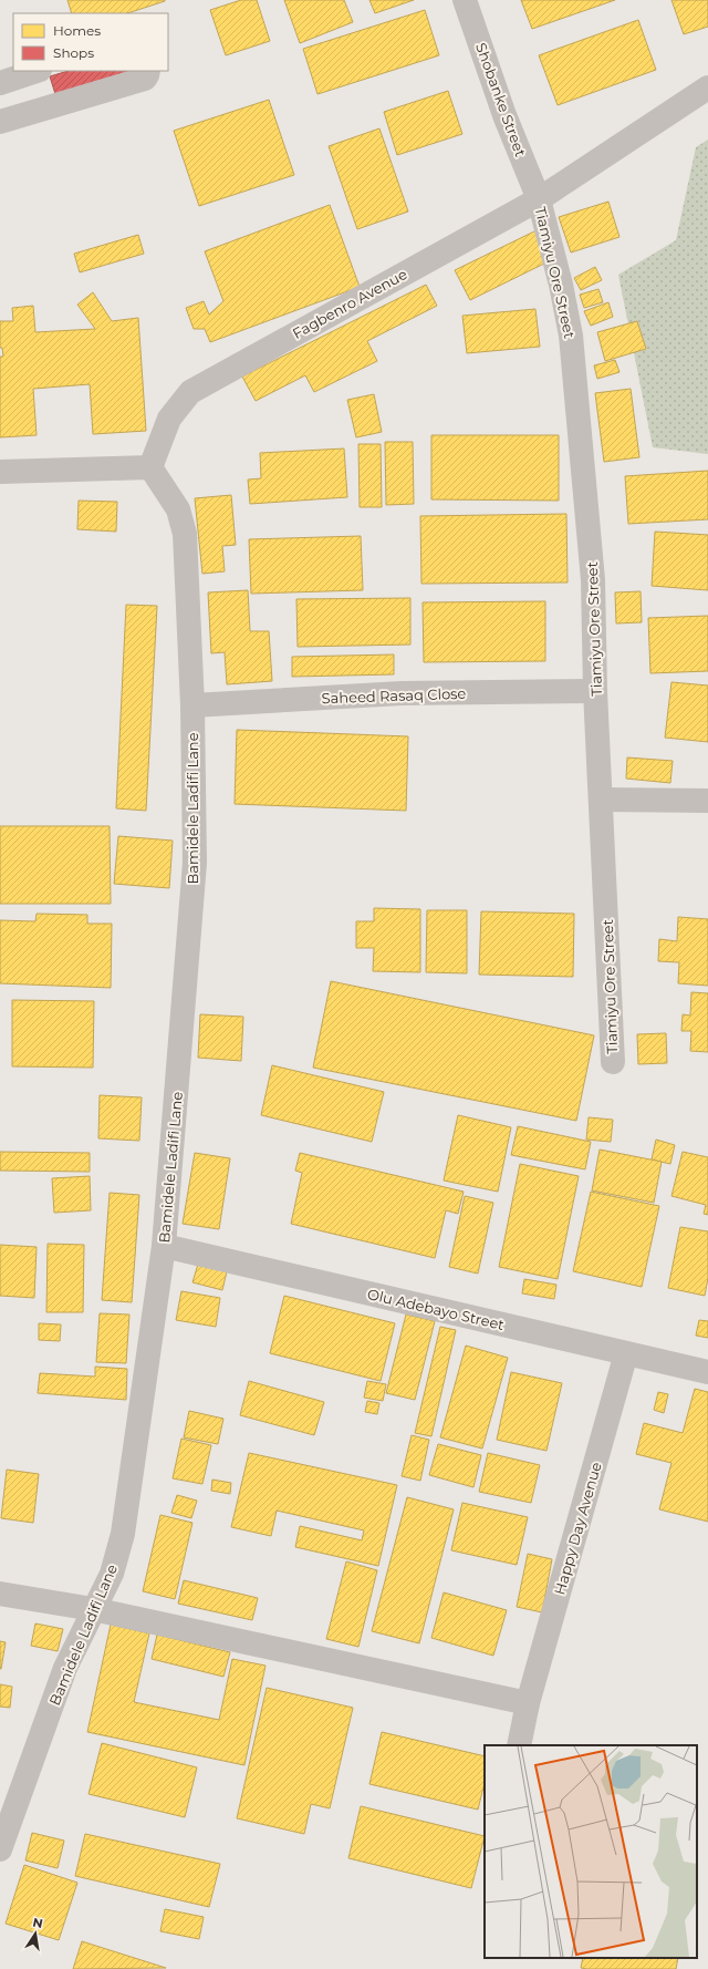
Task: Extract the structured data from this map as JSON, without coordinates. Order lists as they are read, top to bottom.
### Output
{
  "streets": {
    "street": [
      "Shobanke Street",
      "Tiamiyu Ore Street",
      "Fagbenro Avenue",
      "Saheed Rasaq Close",
      "Bamidele Ladifi Lane",
      "Olu Adebayo Street",
      "Happy Day Avenue"
    ]
  },
  "crossings": [
    ["Shobanke Street", "Tiamiyu Ore Street"],
    ["Shobanke Street", "Fagbenro Avenue"],
    ["Tiamiyu Ore Street", "Fagbenro Avenue"],
    ["Tiamiyu Ore Street", "Saheed Rasaq Close"],
    ["Fagbenro Avenue", "Bamidele Ladifi Lane"],
    ["Saheed Rasaq Close", "Bamidele Ladifi Lane"],
    ["Bamidele Ladifi Lane", "Olu Adebayo Street"],
    ["Olu Adebayo Street", "Happy Day Avenue"]
  ],
  "legend": ["Homes", "Shops"],
  "north": "top"
}
